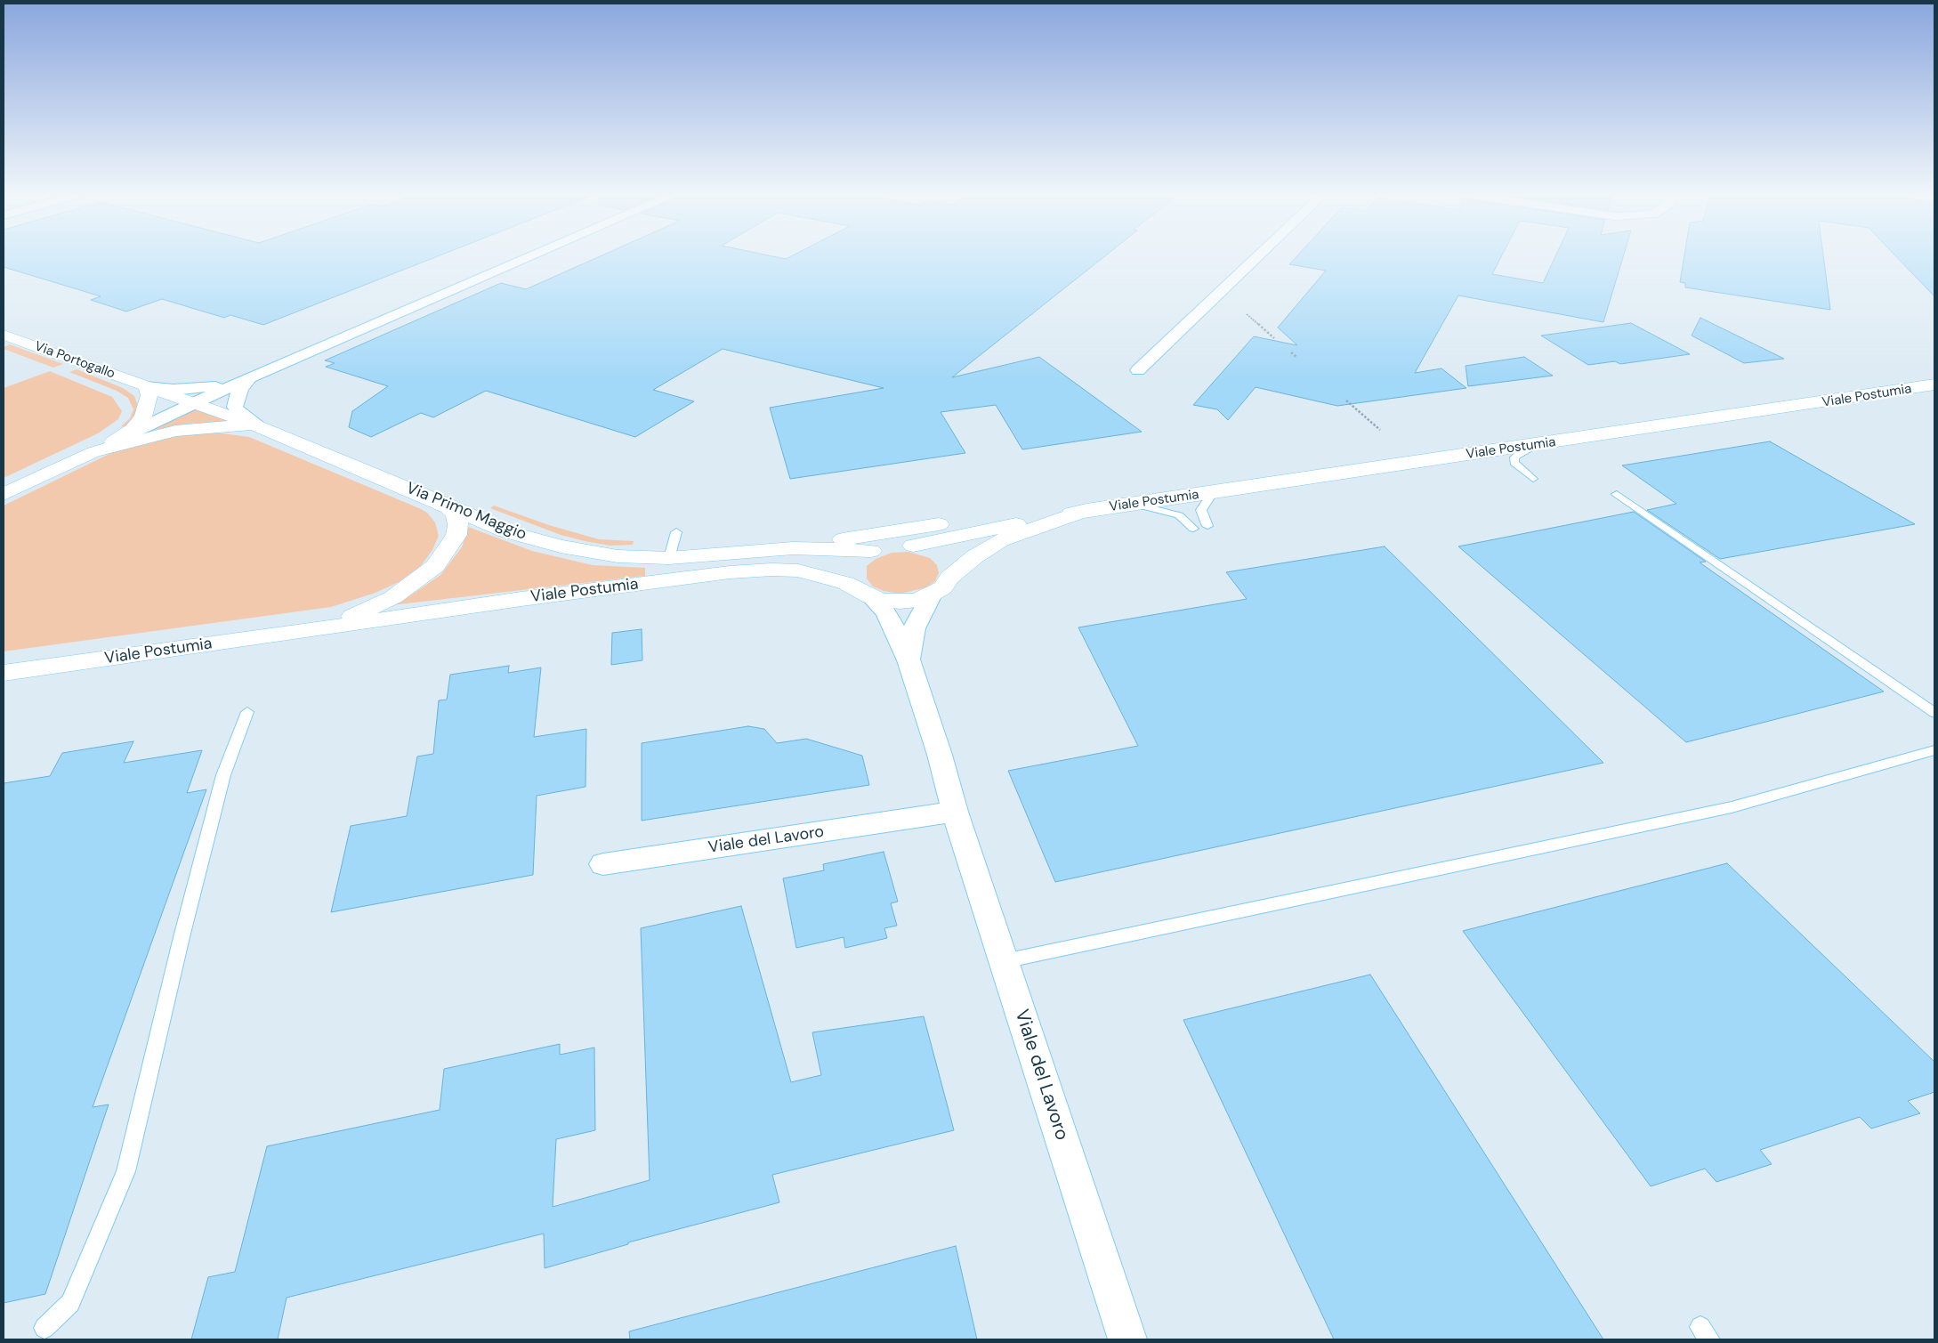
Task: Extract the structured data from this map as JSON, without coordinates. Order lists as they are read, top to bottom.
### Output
{
  "streets": {
    "main road": ["Via Portogallo", "Viale Postumia", "Via Primo Maggio"],
    "street": ["Viale del Lavoro"]
  },
  "crossings": [
    ["Via Portogallo", "Via Primo Maggio"],
    ["Viale Postumia", "Via Primo Maggio"],
    ["Viale Postumia", "Viale del Lavoro"]
  ]
}
